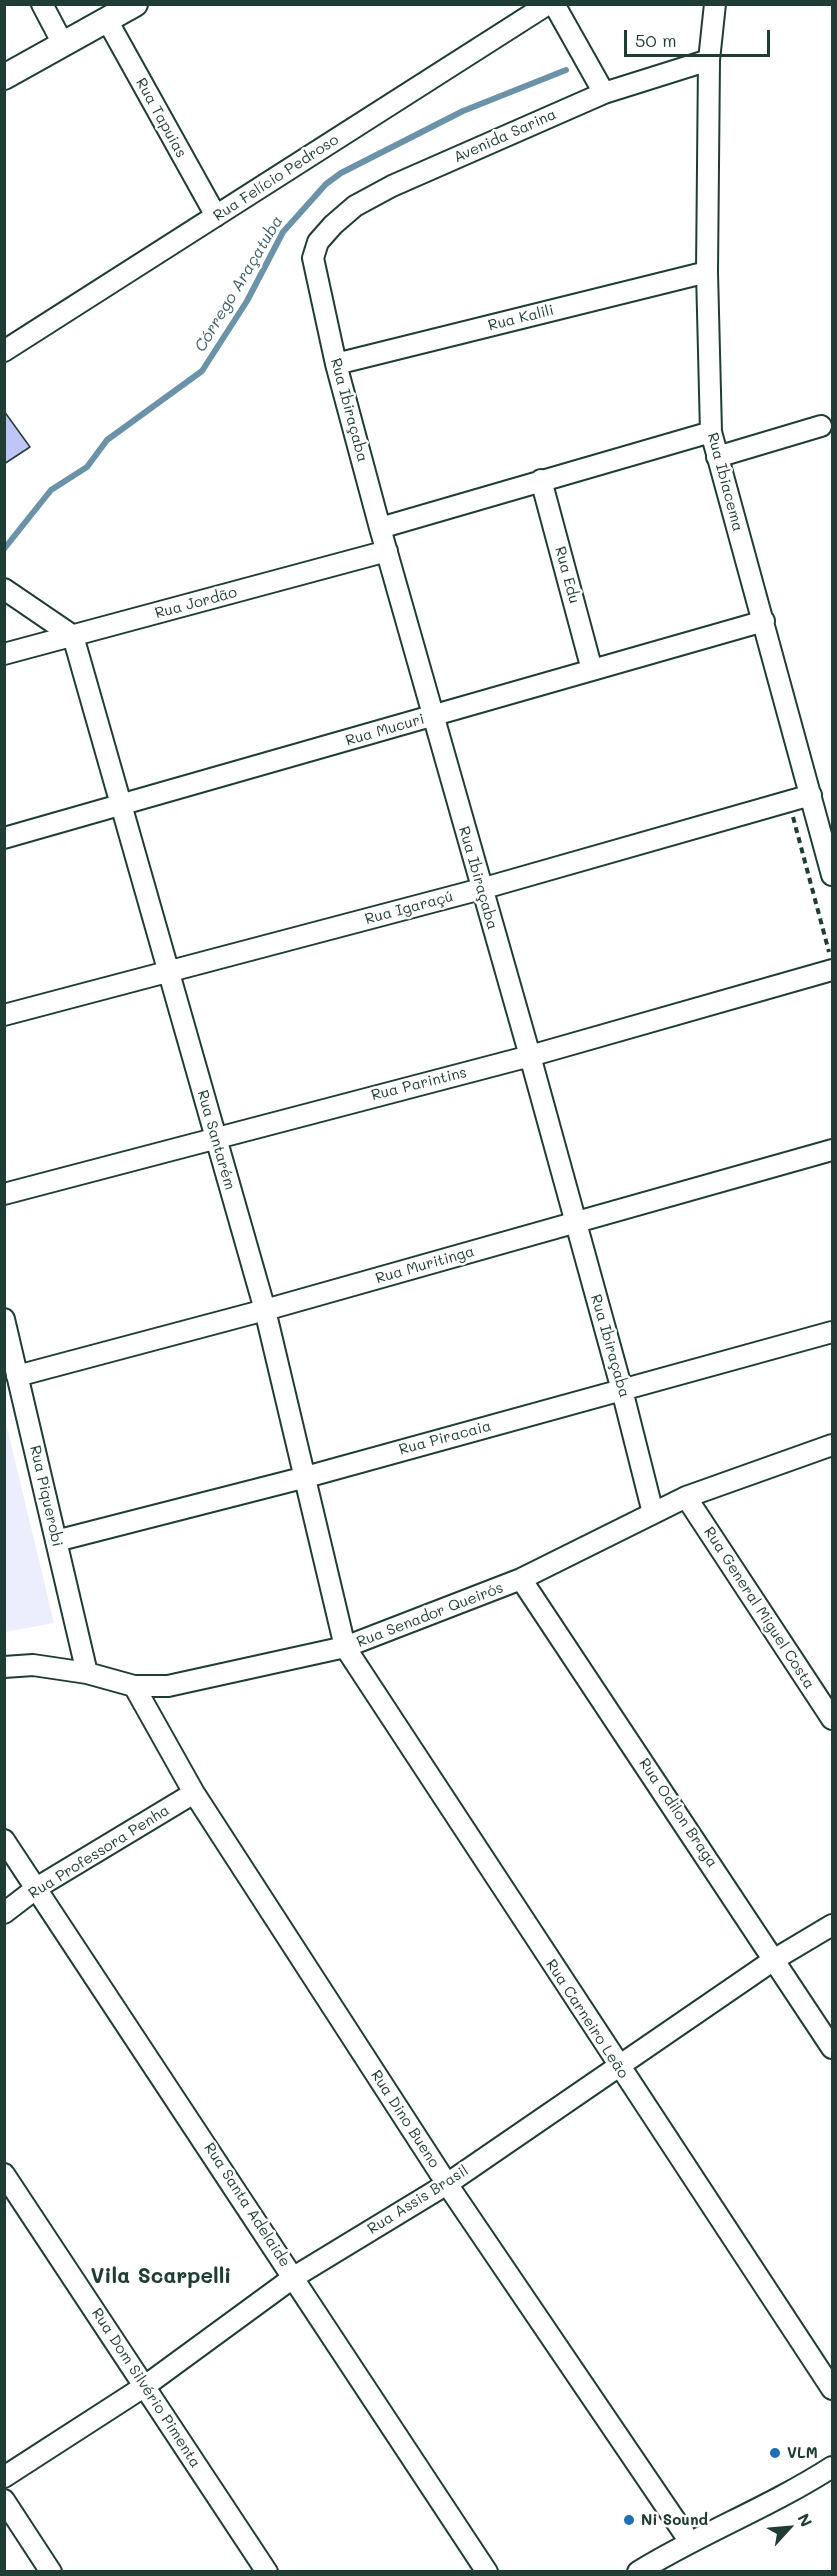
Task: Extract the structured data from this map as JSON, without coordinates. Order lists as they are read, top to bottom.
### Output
{
  "streets": {
    "street": [
      "Rua Tapuias",
      "Avenida Sarina",
      "Rua Felício Pedroso",
      "Rua Kalili",
      "Rua Ibiraçaba",
      "Rua Ibiacema",
      "Rua Edu",
      "Rua Jordão",
      "Rua Mucuri",
      "Rua Igaraçú",
      "Rua Parintins",
      "Rua Santarém",
      "Rua Muritinga",
      "Rua Piracaia",
      "Rua Piquerobi",
      "Rua General Miguel Costa",
      "Rua Senador Queirós",
      "Rua Odilon Braga",
      "Rua Professora Penha",
      "Rua Carneiro Leão",
      "Rua Dino Bueno",
      "Rua Assis Brasil",
      "Rua Santa Adelaide",
      "Rua Dom Silvério Pimenta"
    ]
  },
  "crossings": [
    ["Rua Tapuias", "Rua Felício Pedroso"],
    ["Avenida Sarina", "Rua Ibiraçaba"],
    ["Avenida Sarina", "Rua Ibiacema"],
    ["Rua Kalili", "Rua Ibiraçaba"],
    ["Rua Kalili", "Rua Ibiacema"],
    ["Rua Ibiraçaba", "Rua Jordão"],
    ["Rua Ibiraçaba", "Rua Mucuri"],
    ["Rua Ibiraçaba", "Rua Igaraçú"],
    ["Rua Ibiraçaba", "Rua Parintins"],
    ["Rua Ibiraçaba", "Rua Muritinga"],
    ["Rua Ibiraçaba", "Rua Piracaia"],
    ["Rua Ibiraçaba", "Rua Senador Queirós"],
    ["Rua Ibiacema", "Rua Mucuri"],
    ["Rua Ibiacema", "Rua Igaraçú"],
    ["Rua Edu", "Rua Mucuri"],
    ["Rua Jordão", "Rua Santarém"],
    ["Rua Mucuri", "Rua Santarém"],
    ["Rua Igaraçú", "Rua Santarém"],
    ["Rua Parintins", "Rua Santarém"],
    ["Rua Santarém", "Rua Muritinga"],
    ["Rua Santarém", "Rua Piracaia"],
    ["Rua Santarém", "Rua Senador Queirós"],
    ["Rua Santarém", "Rua Carneiro Leão"],
    ["Rua Muritinga", "Rua Piquerobi"],
    ["Rua Piracaia", "Rua Piquerobi"],
    ["Rua Piquerobi", "Rua Senador Queirós"],
    ["Rua General Miguel Costa", "Rua Senador Queirós"],
    ["Rua Senador Queirós", "Rua Odilon Braga"],
    ["Rua Senador Queirós", "Rua Carneiro Leão"],
    ["Rua Senador Queirós", "Rua Dino Bueno"],
    ["Rua Odilon Braga", "Rua Assis Brasil"],
    ["Rua Professora Penha", "Rua Dino Bueno"],
    ["Rua Professora Penha", "Rua Santa Adelaide"],
    ["Rua Carneiro Leão", "Rua Assis Brasil"],
    ["Rua Dino Bueno", "Rua Assis Brasil"],
    ["Rua Assis Brasil", "Rua Santa Adelaide"],
    ["Rua Assis Brasil", "Rua Dom Silvério Pimenta"]
  ],
  "districts": ["Vila Scarpelli"],
  "water": ["Córrego Araçatuba"],
  "places": ["VLM", "Ni Sound"],
  "scale_bar": "50 m",
  "north": "top right"
}
